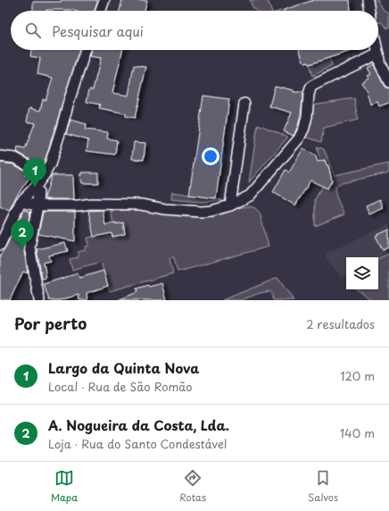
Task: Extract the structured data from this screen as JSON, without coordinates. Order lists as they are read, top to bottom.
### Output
{
  "page": {
    "search": "Pesquisar aqui",
    "pins": ["1", "2"],
    "heading": ["Por perto", "2 resultados"],
    "list": [
      {
        "mark": "1",
        "name": "Largo da Quinta Nova",
        "note": "Local · Rua de São Romão",
        "value": "120 m"
      },
      {
        "mark": "2",
        "name": "A. Nogueira da Costa, Lda.",
        "note": "Loja · Rua do Santo Condestável",
        "value": "140 m"
      }
    ],
    "nav": ["Mapa", "Rotas", "Salvos"]
  }
}
